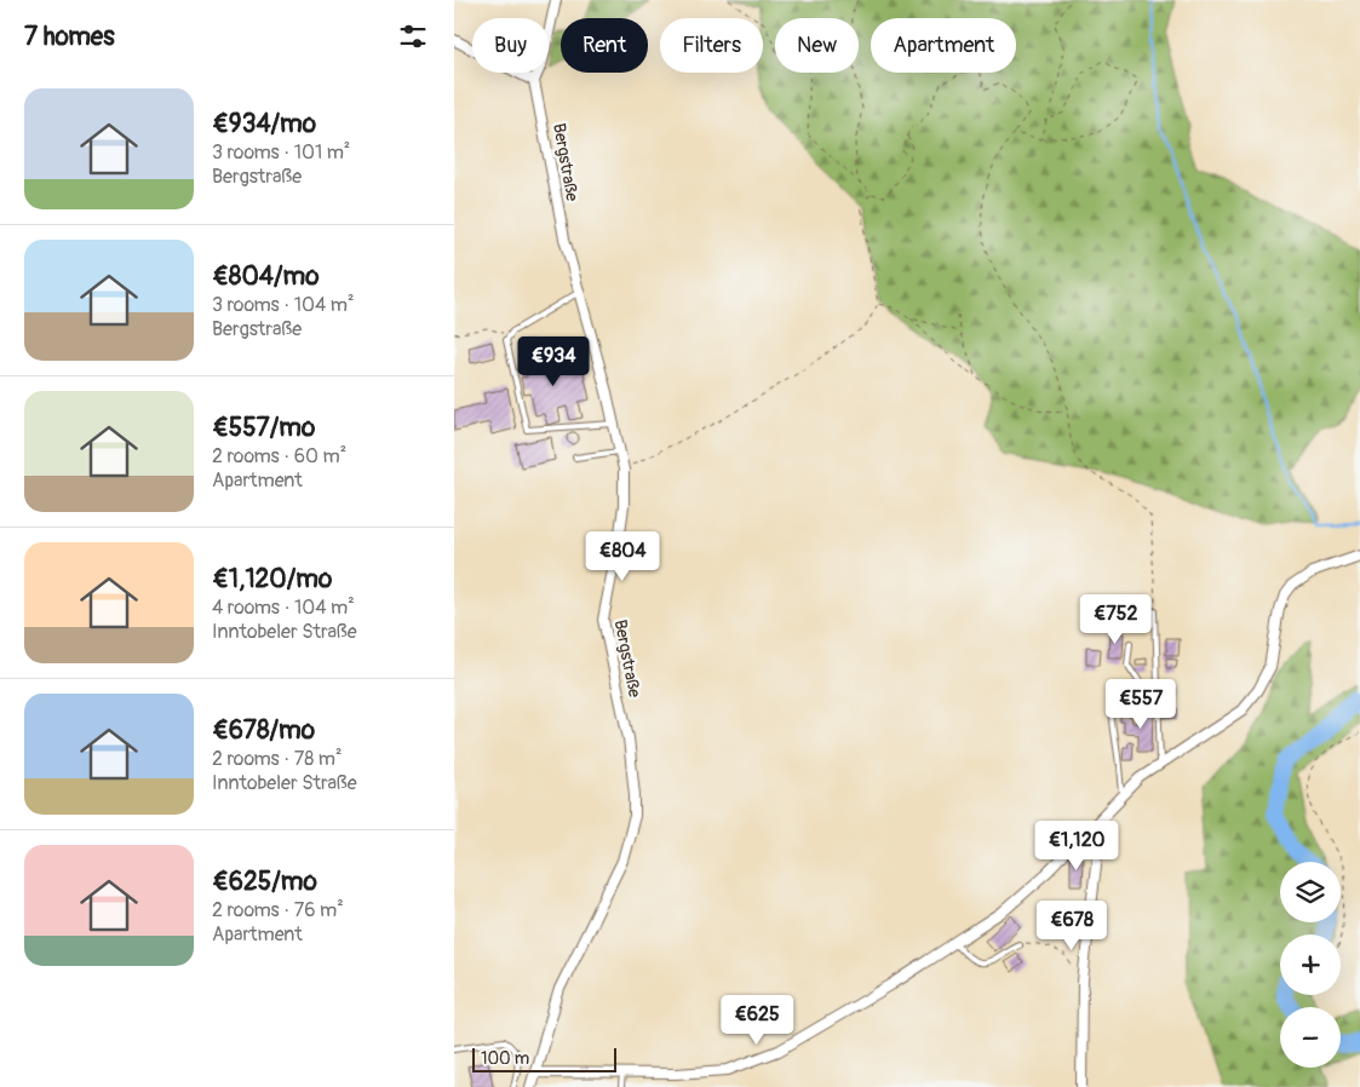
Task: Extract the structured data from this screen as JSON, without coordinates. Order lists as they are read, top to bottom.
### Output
{
  "streets": {
    "street": ["Bergstraße"]
  },
  "scale_bar": "100 m",
  "page": {
    "heading": "7 homes",
    "chip": [
      "Buy",
      "Rent",
      "Filters",
      "New",
      "Apartment"
    ],
    "list": [
      {
        "name": "€934/mo",
        "note": "3 rooms · 101 m² · Bergstraße"
      },
      {
        "name": "€804/mo",
        "note": "3 rooms · 104 m² · Bergstraße"
      },
      {
        "name": "€557/mo",
        "note": "2 rooms · 60 m² · Apartment"
      },
      {
        "name": "€1,120/mo",
        "note": "4 rooms · 104 m² · Inntobeler Straße"
      },
      {
        "name": "€678/mo",
        "note": "2 rooms · 78 m² · Inntobeler Straße"
      },
      {
        "name": "€625/mo",
        "note": "2 rooms · 76 m² · Apartment"
      }
    ],
    "price": [
      "€934",
      "€804",
      "€752",
      "€557",
      "€1,120",
      "€678",
      "€625"
    ],
    "map_buttons": ["+", "−"],
    "scale": "100 m"
  }
}
